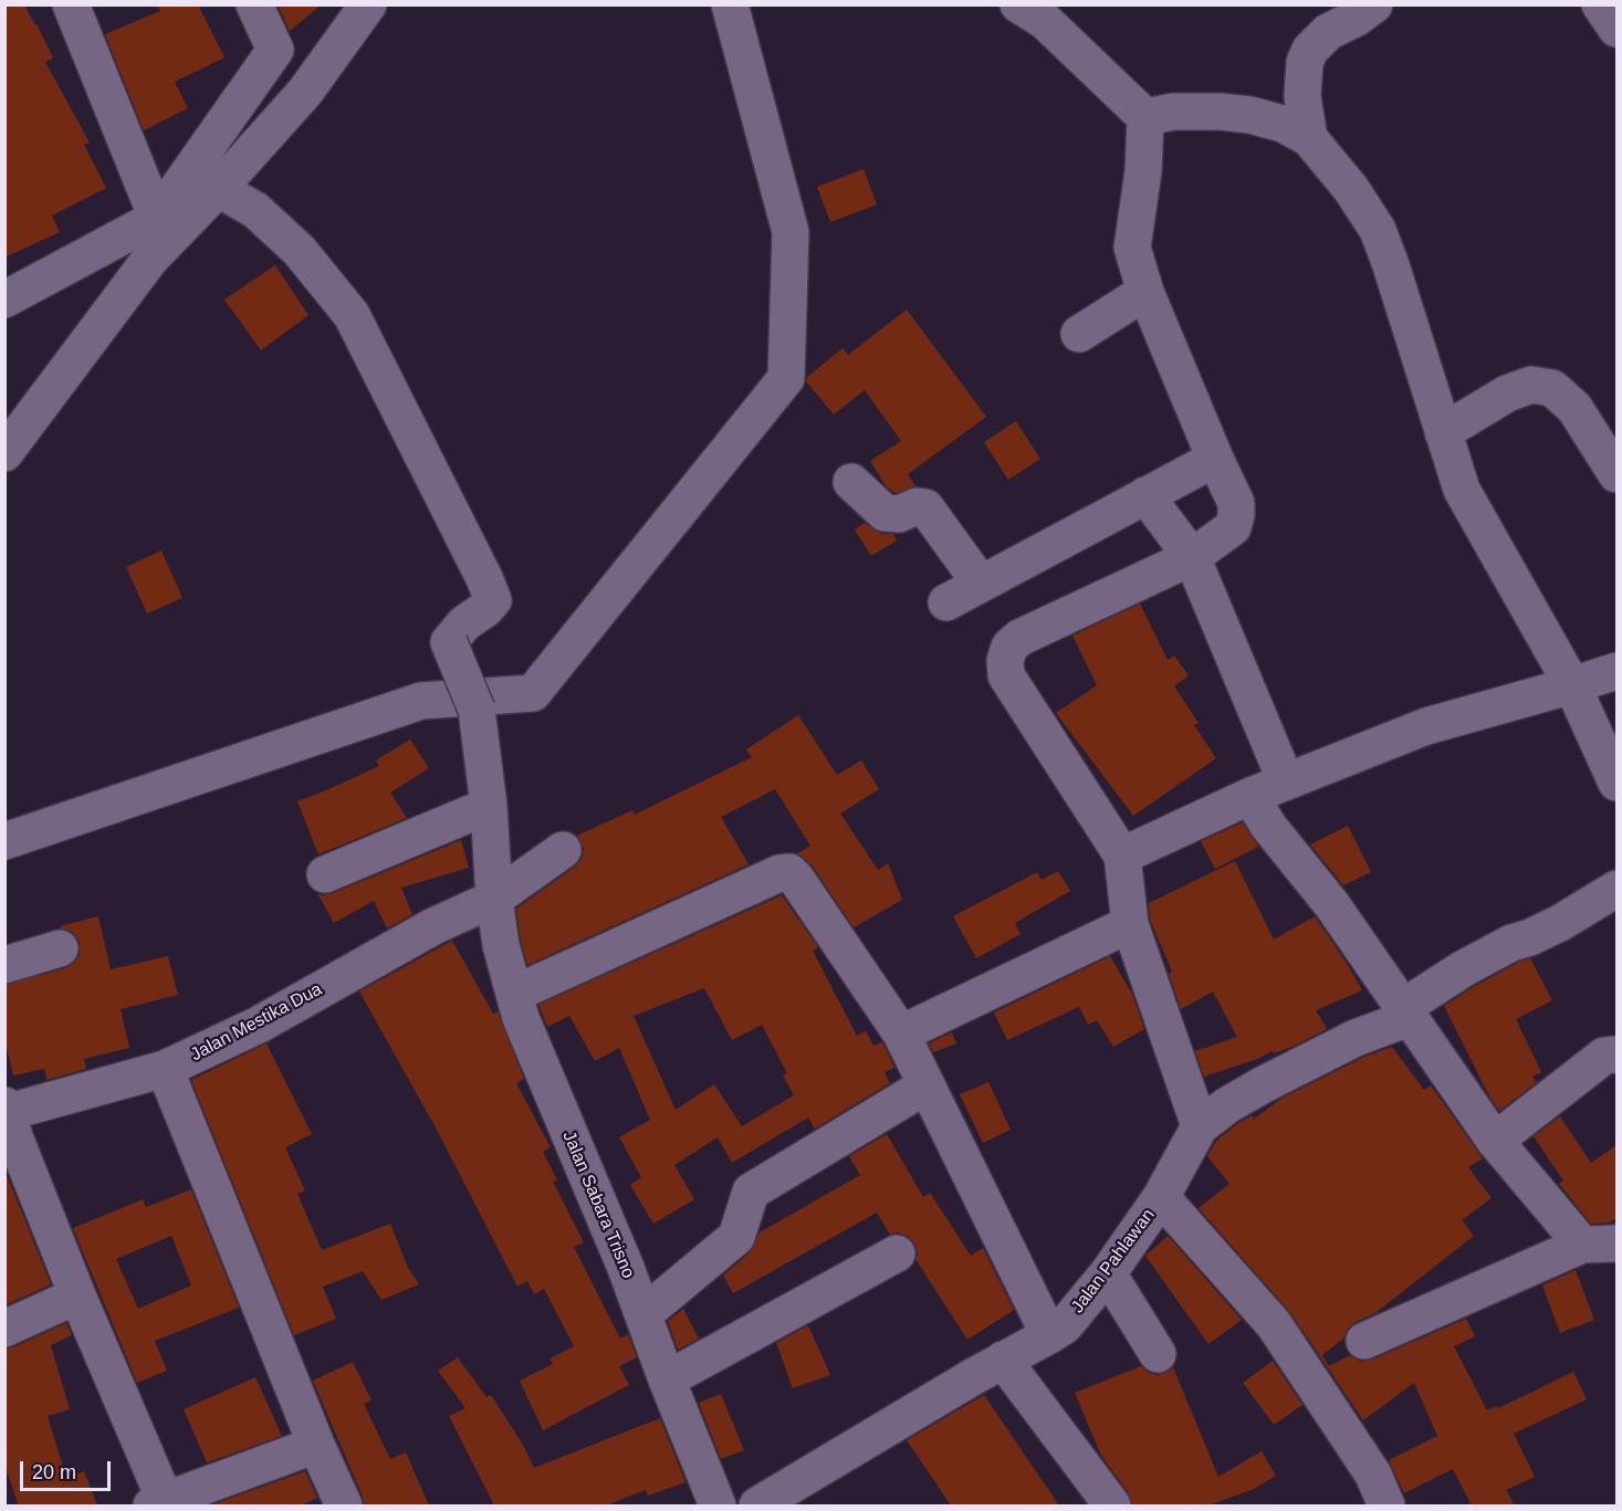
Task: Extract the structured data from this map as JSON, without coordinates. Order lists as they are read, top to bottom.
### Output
{
  "streets": {
    "street": ["Jalan Mestika Dua", "Jalan Sabara Trisno", "Jalan Pahlawan"]
  },
  "crossings": [
    ["Jalan Mestika Dua", "Jalan Sabara Trisno"]
  ],
  "scale_bar": "20 m"
}
